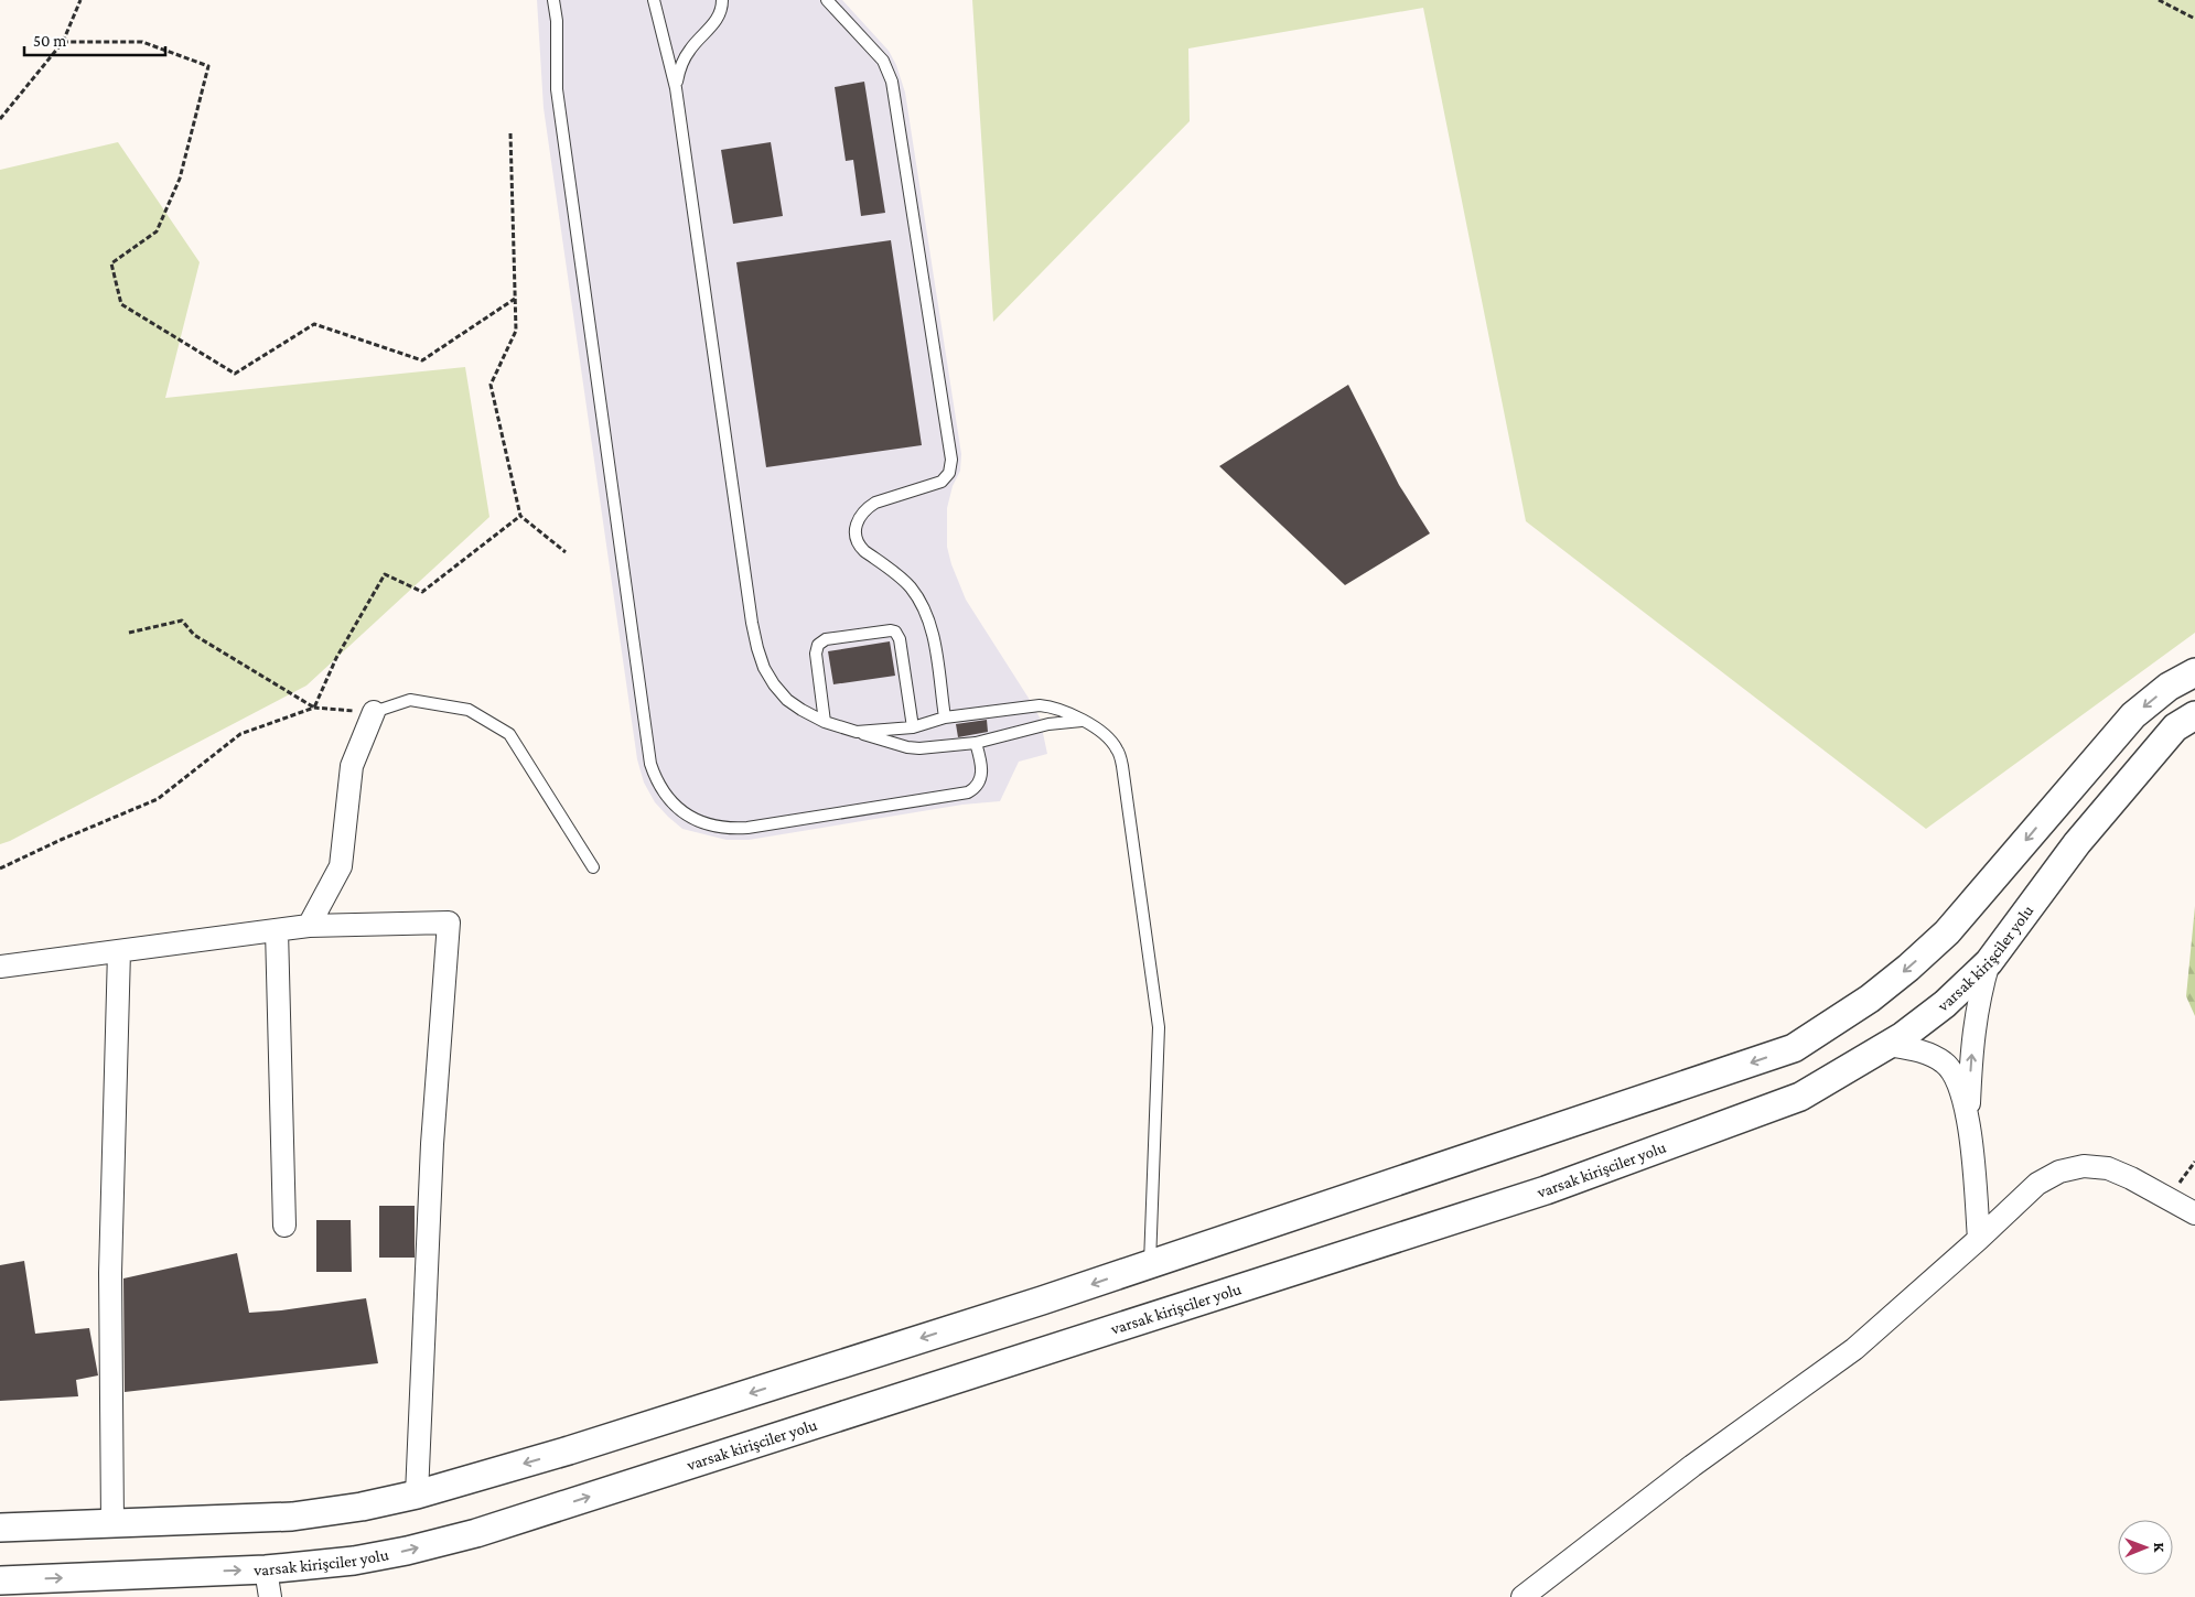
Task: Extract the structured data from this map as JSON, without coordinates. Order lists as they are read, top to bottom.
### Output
{
  "streets": {
    "street": ["varsak kirişciler yolu"]
  },
  "scale_bar": "50 m",
  "north": "right"
}
